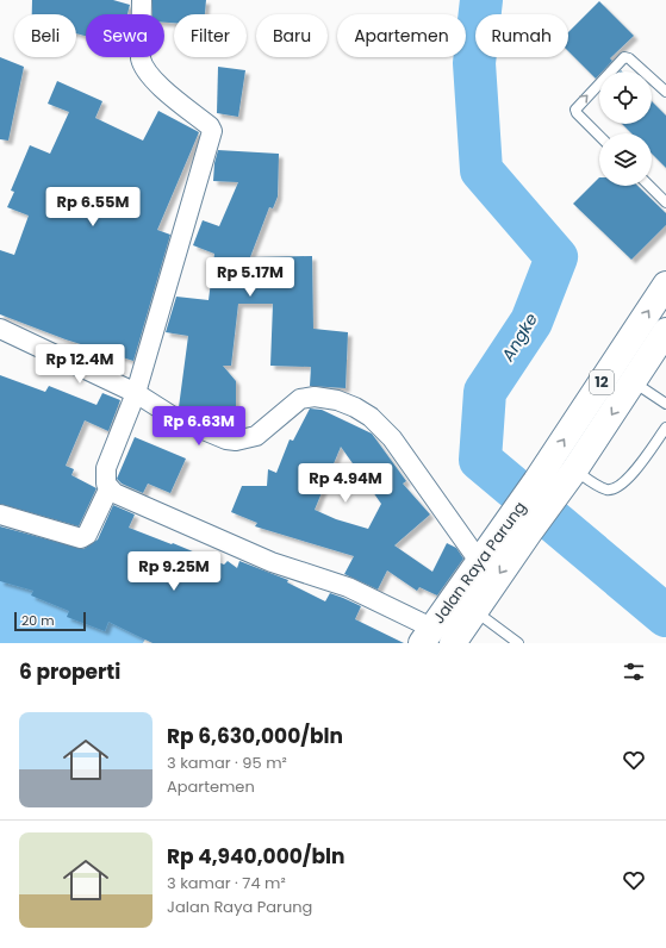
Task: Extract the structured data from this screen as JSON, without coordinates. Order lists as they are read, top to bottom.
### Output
{
  "streets": {
    "highway": ["12", "Jalan Raya Parung"]
  },
  "crossings": [
    ["12", "Jalan Raya Parung"]
  ],
  "water": ["Angke"],
  "scale_bar": "20 m",
  "page": {
    "chip": [
      "Beli",
      "Sewa",
      "Filter",
      "Baru",
      "Apartemen",
      "Rumah"
    ],
    "price": [
      "Rp 6.55M",
      "Rp 5.17M",
      "Rp 12.4M",
      "Rp 6.63M",
      "Rp 4.94M",
      "Rp 9.25M"
    ],
    "scale": "20 m",
    "heading": "6 properti",
    "list": [
      {
        "name": "Rp 6,630,000/bln",
        "note": "3 kamar · 95 m² · Apartemen"
      },
      {
        "name": "Rp 4,940,000/bln",
        "note": "3 kamar · 74 m² · Jalan Raya Parung"
      }
    ]
  }
}
